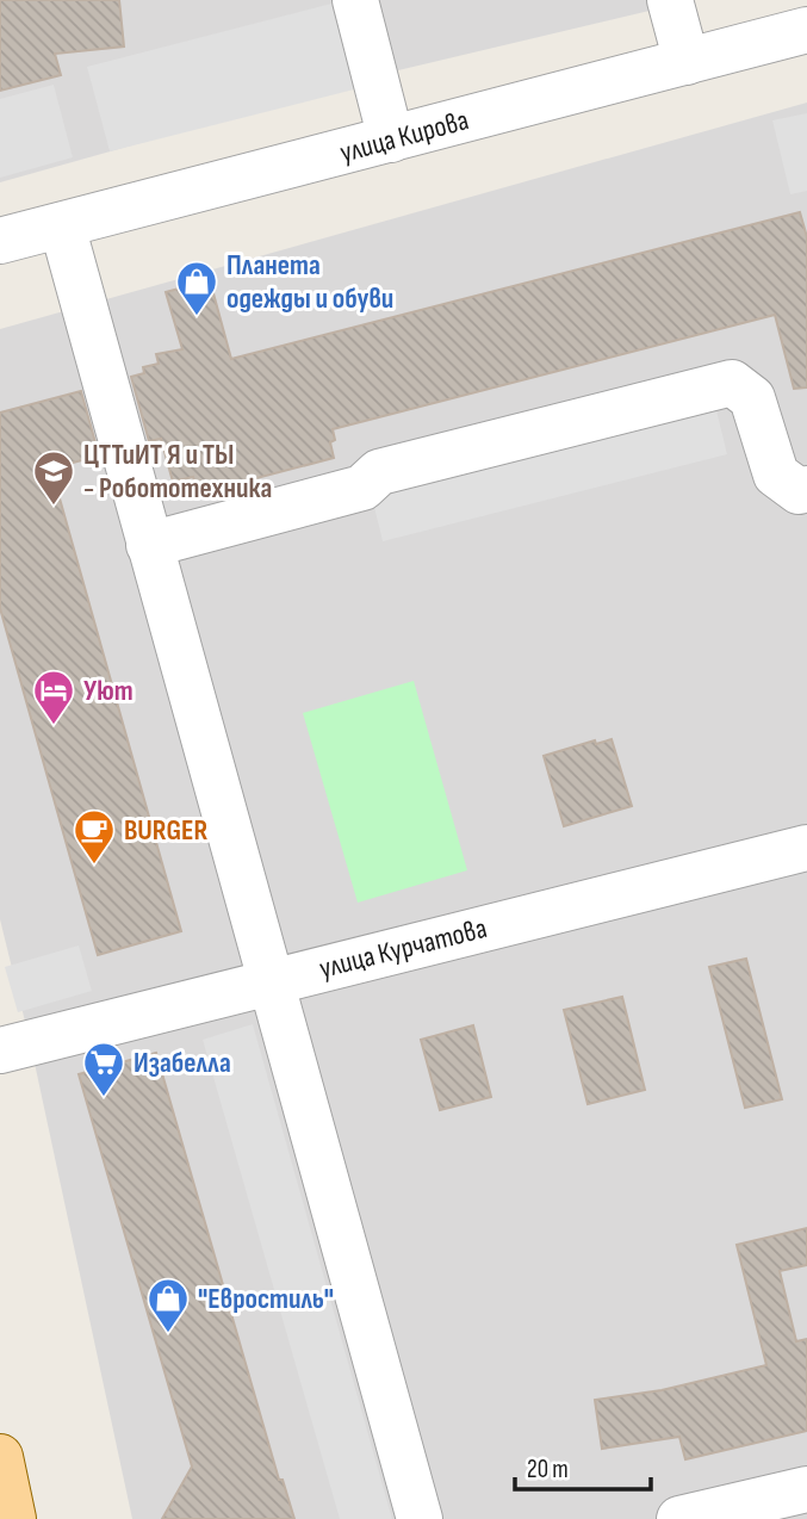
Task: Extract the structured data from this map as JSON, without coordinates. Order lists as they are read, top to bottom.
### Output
{
  "streets": {
    "street": ["улица Кирова", "улица Курчатова"]
  },
  "places": {
    "shop": ["Планета одежды и обуви", "\"Евростиль\""],
    "school or university": ["ЦТТиИТ Я и ТЫ - Робототехника"],
    "hotel": ["Уют"],
    "cafe": ["BURGER"],
    "supermarket": ["Изабелла"]
  },
  "scale_bar": "20 m"
}
